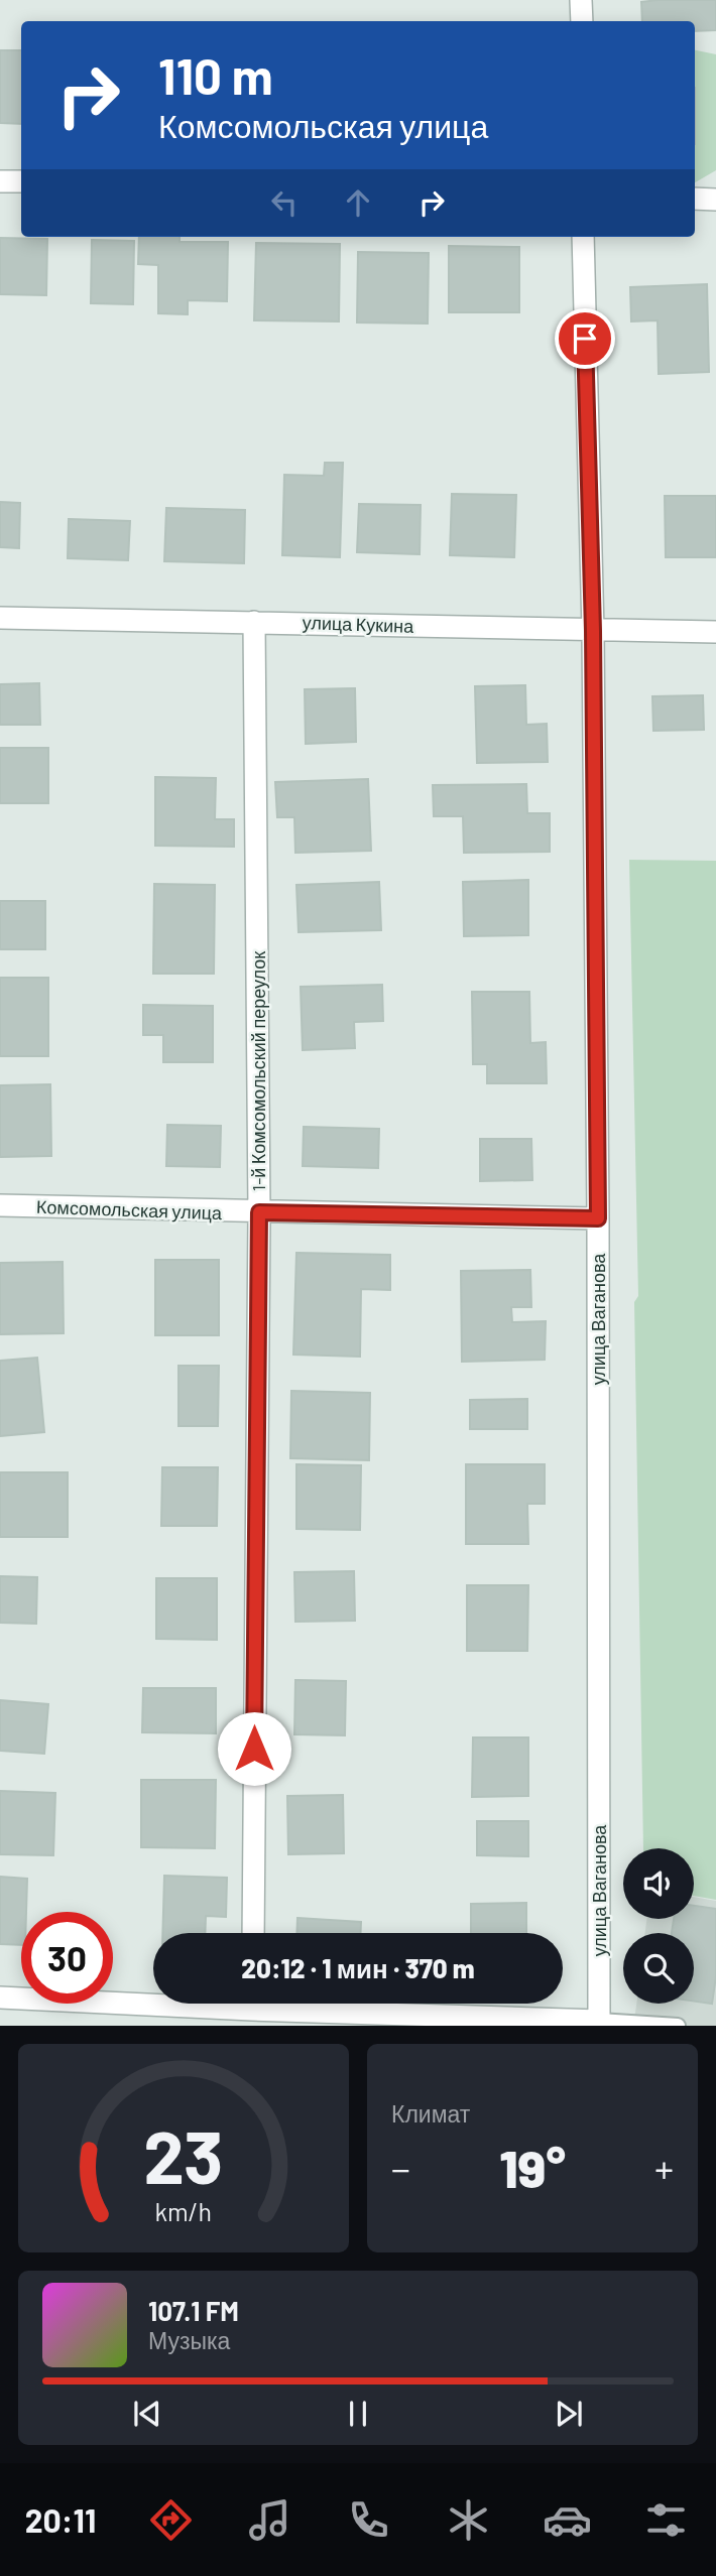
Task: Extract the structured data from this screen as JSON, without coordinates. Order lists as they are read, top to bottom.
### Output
{
  "streets": {
    "street": [
      "улица Кукина",
      "1-й Комсомольский переулок",
      "Комсомольская улица",
      "улица Ваганова"
    ]
  },
  "crossings": [
    ["улица Кукина", "1-й Комсомольский переулок"],
    ["улица Кукина", "улица Ваганова"],
    ["1-й Комсомольский переулок", "Комсомольская улица"],
    ["Комсомольская улица", "улица Ваганова"]
  ],
  "page": {
    "turn": ["110 m", "Комсомольская улица"],
    "limit": "30",
    "trip": "20:12 · 1 мин · 370 m",
    "tile": "Климат",
    "heat": ["−", "19°", "+"],
    "song": ["107.1 FM", "Музыка"],
    "tabs": "20:11",
    "gauge": ["23", "km/h"]
  }
}
